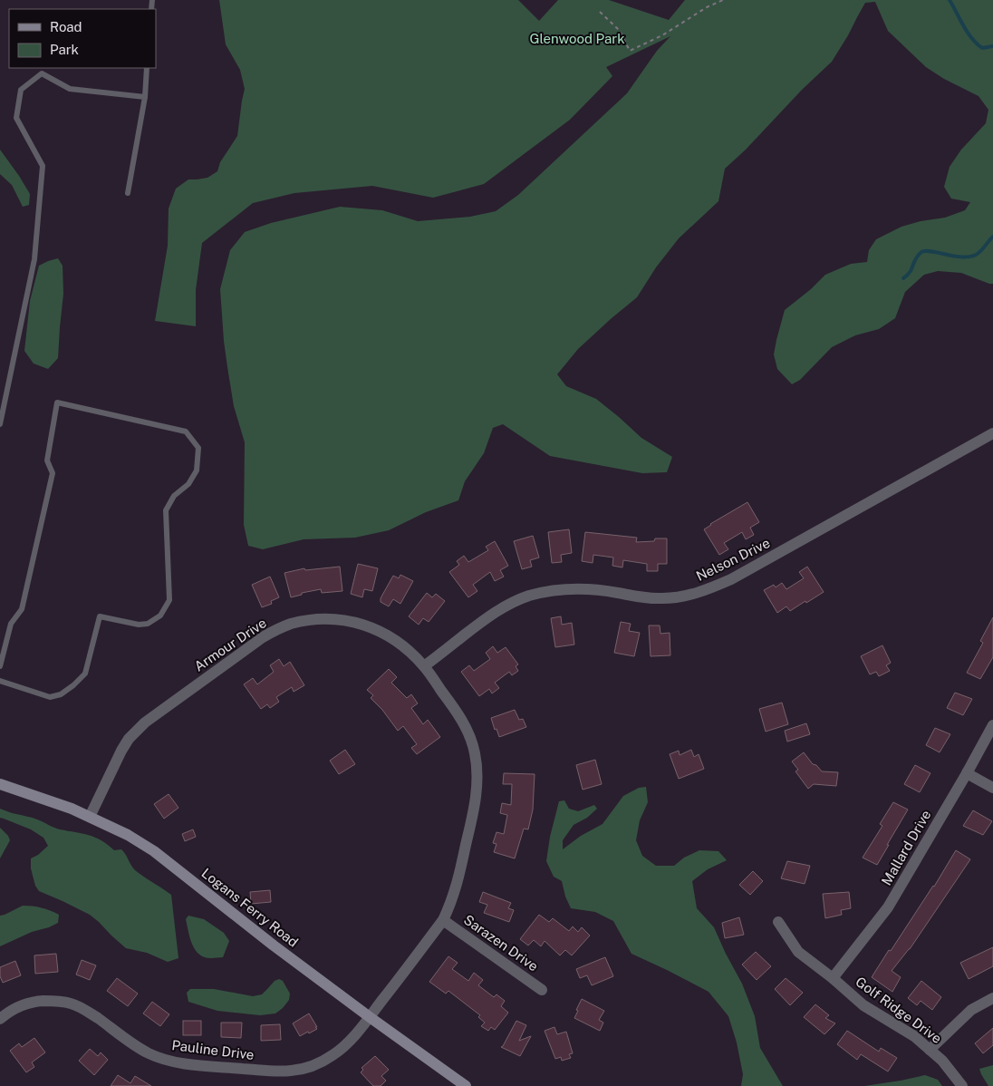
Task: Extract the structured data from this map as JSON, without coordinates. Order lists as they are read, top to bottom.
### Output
{
  "streets": {
    "street": [
      "Nelson Drive",
      "Armour Drive",
      "Mallard Drive",
      "Logans Ferry Road",
      "Sarazen Drive",
      "Golf Ridge Drive",
      "Pauline Drive"
    ]
  },
  "crossings": [
    ["Nelson Drive", "Armour Drive"],
    ["Armour Drive", "Logans Ferry Road"],
    ["Armour Drive", "Sarazen Drive"],
    ["Armour Drive", "Pauline Drive"],
    ["Mallard Drive", "Golf Ridge Drive"],
    ["Logans Ferry Road", "Pauline Drive"]
  ],
  "parks": ["Glenwood Park"],
  "legend": ["Road", "Park"]
}
